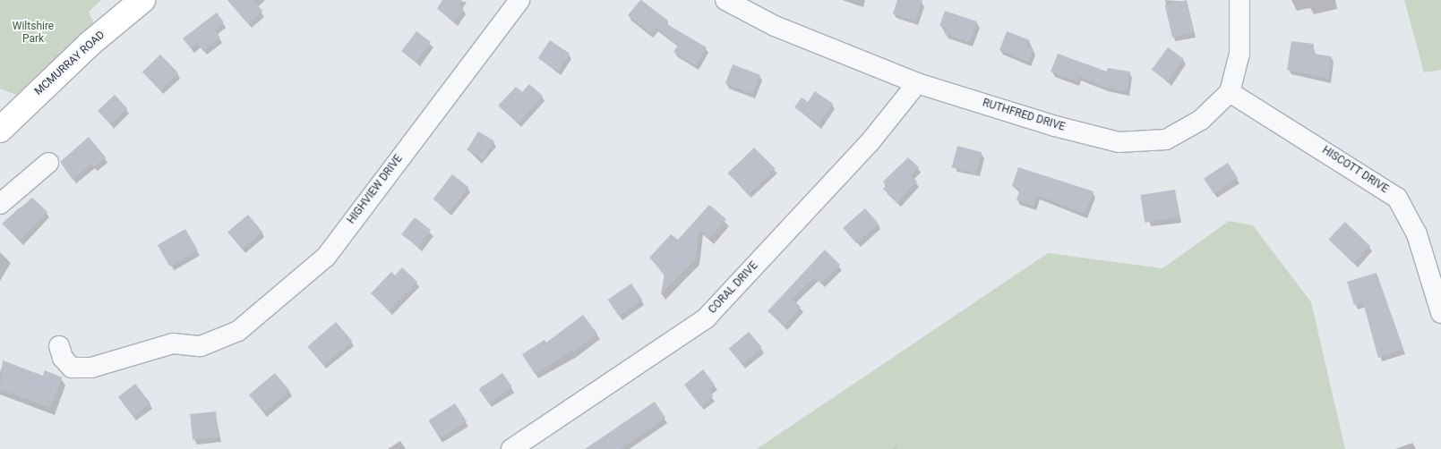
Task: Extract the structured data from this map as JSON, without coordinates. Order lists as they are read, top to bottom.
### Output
{
  "streets": {
    "main road": ["MCMURRAY ROAD"],
    "street": [
      "RUTHFRED DRIVE",
      "HISCOTT DRIVE",
      "HIGHVIEW DRIVE",
      "CORAL DRIVE"
    ]
  },
  "crossings": [
    ["RUTHFRED DRIVE", "HISCOTT DRIVE"],
    ["RUTHFRED DRIVE", "CORAL DRIVE"]
  ],
  "parks": ["Wiltshire Park"]
}
